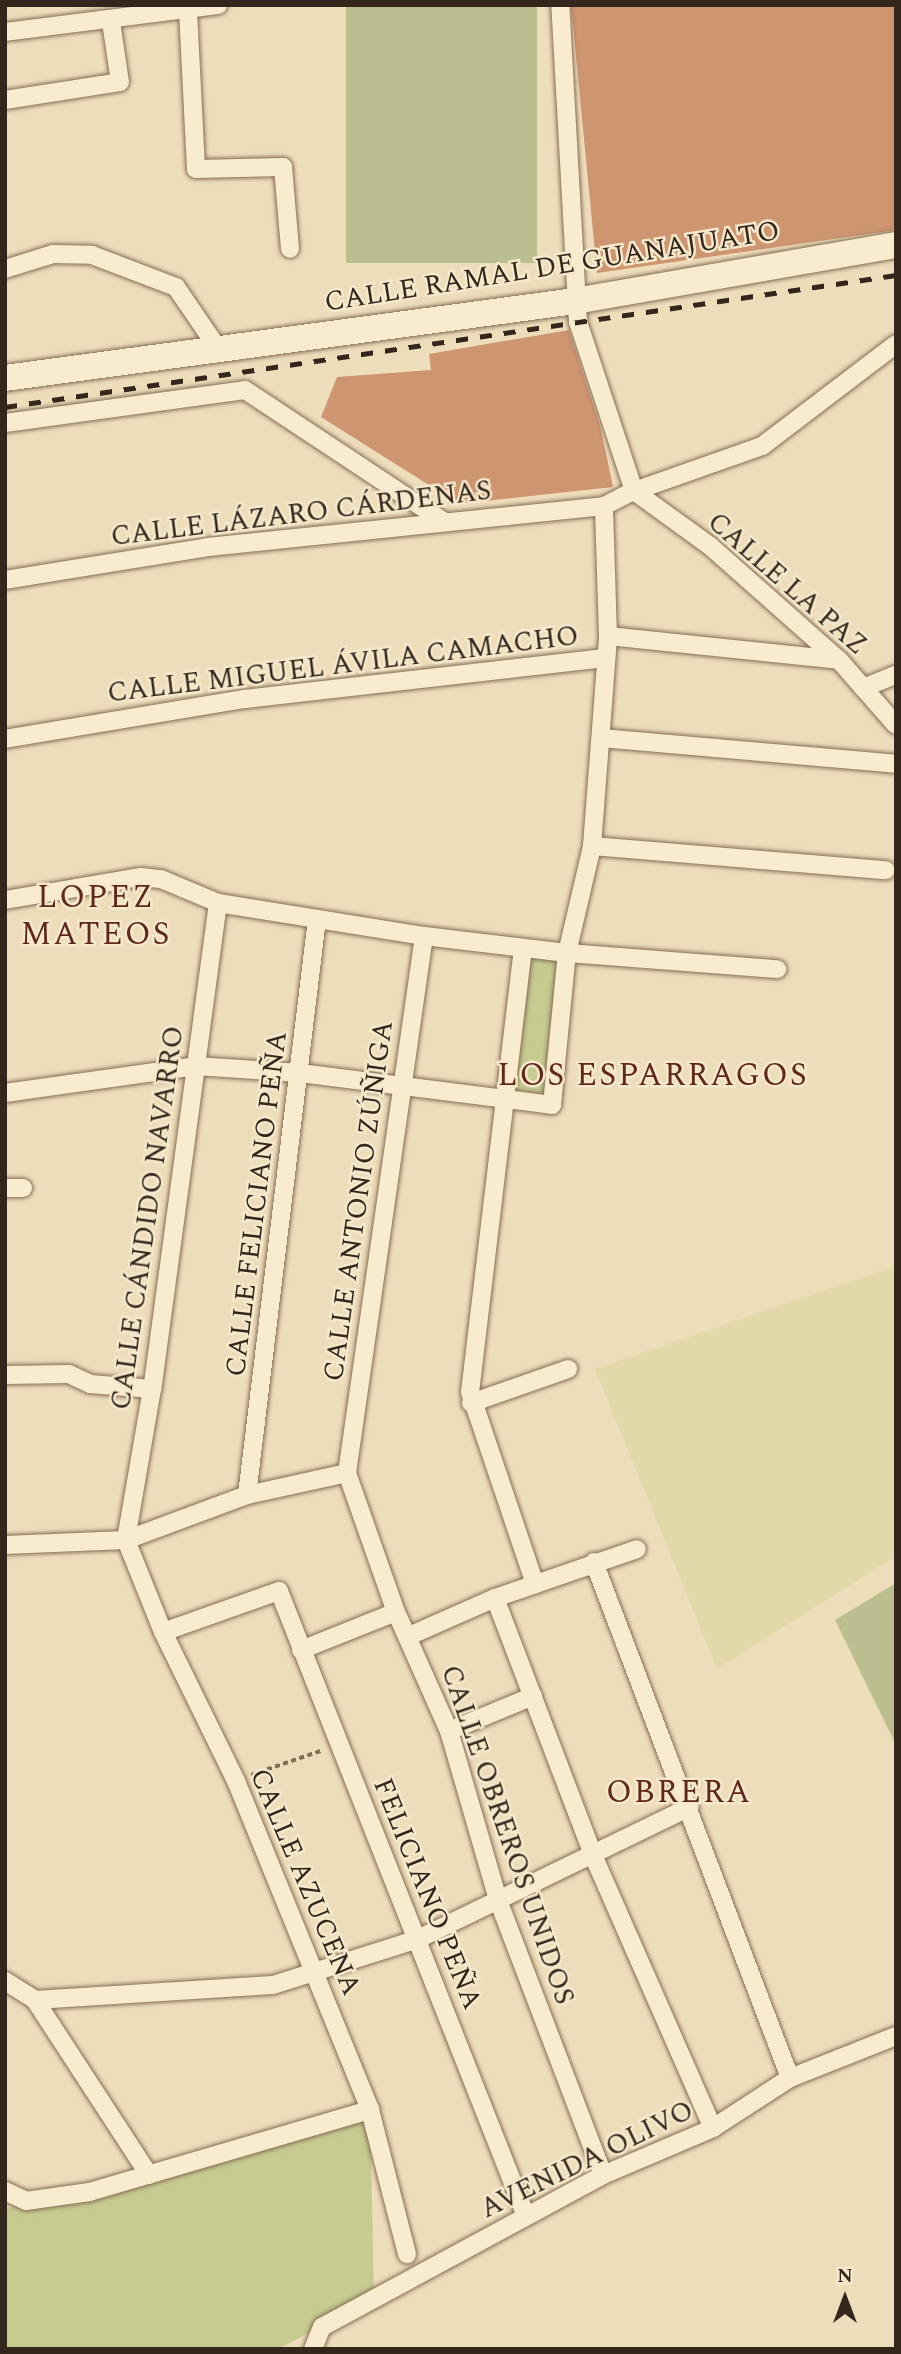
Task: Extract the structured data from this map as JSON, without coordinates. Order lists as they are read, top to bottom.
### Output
{
  "streets": {
    "street": [
      "CALLE RAMAL DE GUANAJUATO",
      "CALLE LÁZARO CÁRDENAS",
      "CALLE LA PAZ",
      "CALLE MIGUEL ÁVILA CAMACHO",
      "CALLE ANTONIO ZÚÑIGA",
      "CALLE FELICIANO PEÑA",
      "CALLE CÁNDIDO NAVARRO",
      "CALLE OBREROS UNIDOS",
      "CALLE AZUCENA",
      "FELICIANO PEÑA",
      "AVENIDA OLIVO"
    ]
  },
  "crossings": [
    ["CALLE ANTONIO ZÚÑIGA", "CALLE OBREROS UNIDOS"],
    ["CALLE CÁNDIDO NAVARRO", "CALLE AZUCENA"],
    ["CALLE OBREROS UNIDOS", "AVENIDA OLIVO"],
    ["CALLE AZUCENA", "FELICIANO PEÑA"],
    ["FELICIANO PEÑA", "AVENIDA OLIVO"]
  ],
  "districts": ["LOPEZ MATEOS", "LOS ESPARRAGOS", "OBRERA"],
  "north": "top"
}
